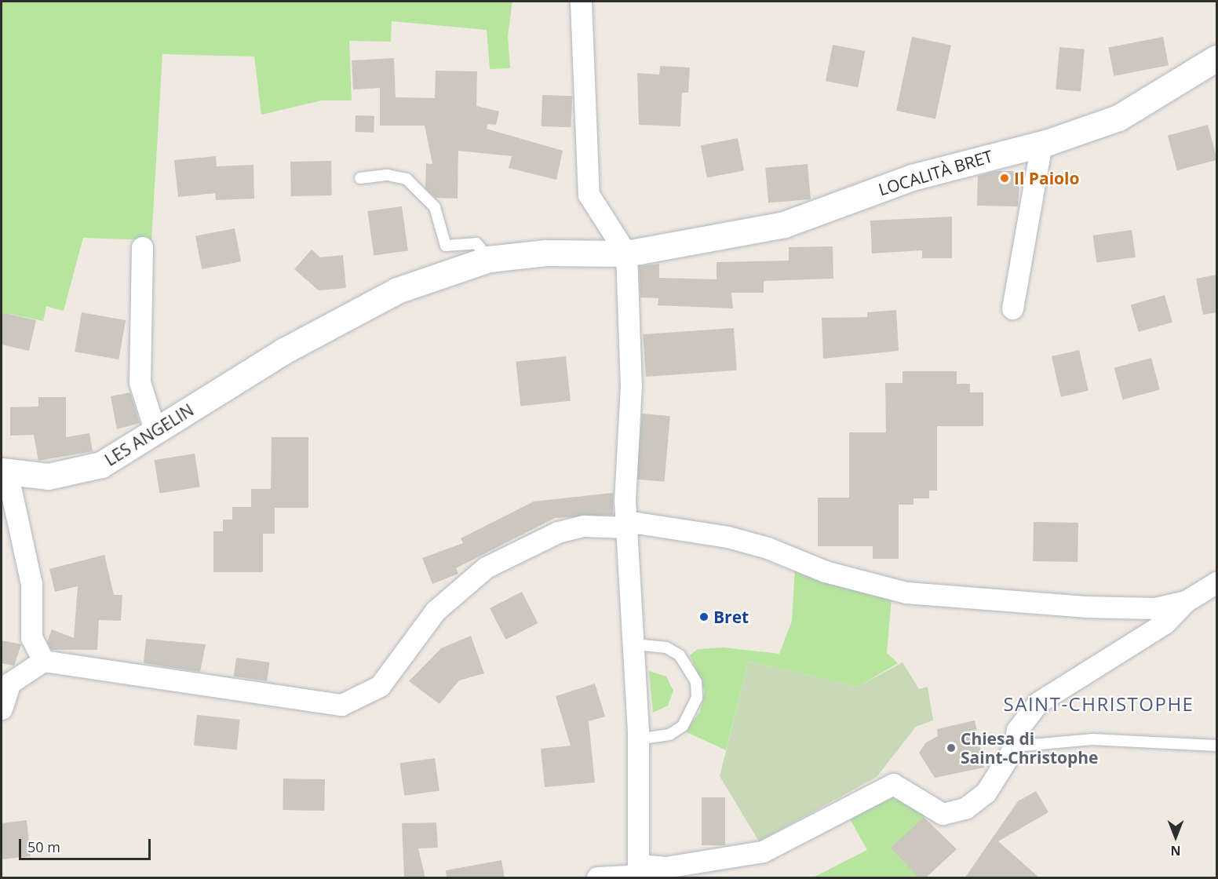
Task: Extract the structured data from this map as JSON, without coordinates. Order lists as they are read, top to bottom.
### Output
{
  "streets": {
    "street": ["LOCALITÀ BRET", "LES ANGELIN"]
  },
  "crossings": [
    ["LOCALITÀ BRET", "LES ANGELIN"]
  ],
  "districts": ["SAINT-CHRISTOPHE"],
  "places": ["Il Paiolo", "Bret", "Chiesa di Saint-Christophe"],
  "scale_bar": "50 m",
  "north": "bottom"
}
